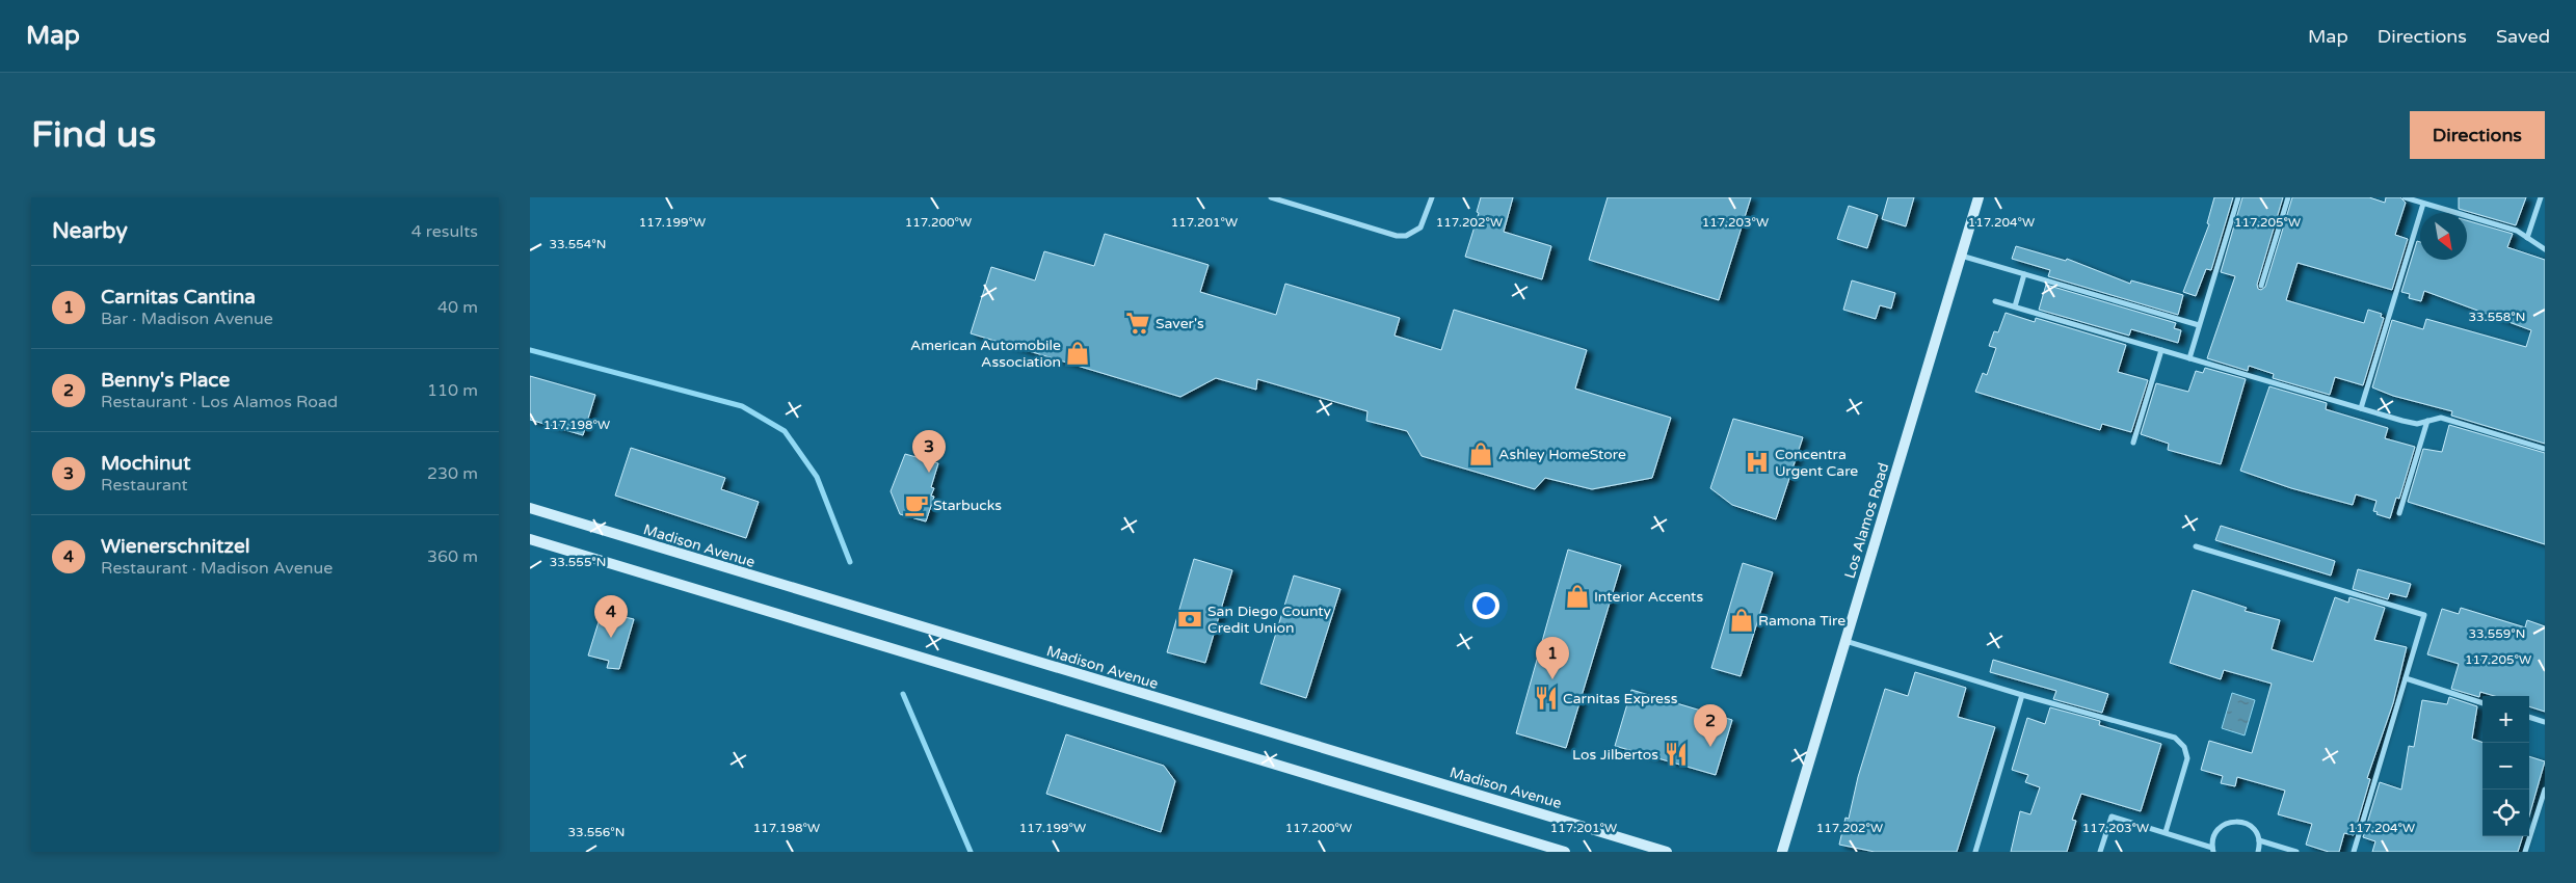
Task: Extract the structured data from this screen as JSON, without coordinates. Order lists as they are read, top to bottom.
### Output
{
  "streets": {
    "main road": ["Los Alamos Road", "Madison Avenue"]
  },
  "places": {
    "supermarket": ["Saver's"],
    "shop": [
      "American Automobile Association",
      "Ashley HomeStore",
      "Interior Accents",
      "Ramona Tire"
    ],
    "hospital": ["Concentra Urgent Care"],
    "cafe": ["Starbucks"],
    "bank": ["San Diego County Credit Union"],
    "restaurant": ["Carnitas Express", "Los Jilbertos"]
  },
  "north": "bottom right",
  "page": {
    "header": "Map",
    "nav": ["Map", "Directions", "Saved"],
    "buttons": "Directions",
    "title": "Find us",
    "heading": ["Nearby", "4 results"],
    "list": [
      {
        "mark": "1",
        "name": "Carnitas Cantina",
        "note": "Bar · Madison Avenue",
        "value": "40 m"
      },
      {
        "mark": "2",
        "name": "Benny's Place",
        "note": "Restaurant · Los Alamos Road",
        "value": "110 m"
      },
      {
        "mark": "3",
        "name": "Mochinut",
        "note": "Restaurant",
        "value": "230 m"
      },
      {
        "mark": "4",
        "name": "Wienerschnitzel",
        "note": "Restaurant · Madison Avenue",
        "value": "360 m"
      }
    ],
    "pins": [
      "3",
      "4",
      "1",
      "2"
    ],
    "map_buttons": ["+", "−"]
  },
  "coordinates": [
    "117.200°W",
    "117.204°W",
    "117.199°W",
    "117.201°W",
    "117.202°W",
    "117.203°W",
    "117.205°W",
    "33.554°N",
    "33.558°N",
    "117.198°W",
    "33.555°N",
    "33.559°N",
    "33.556°N"
  ]
}
